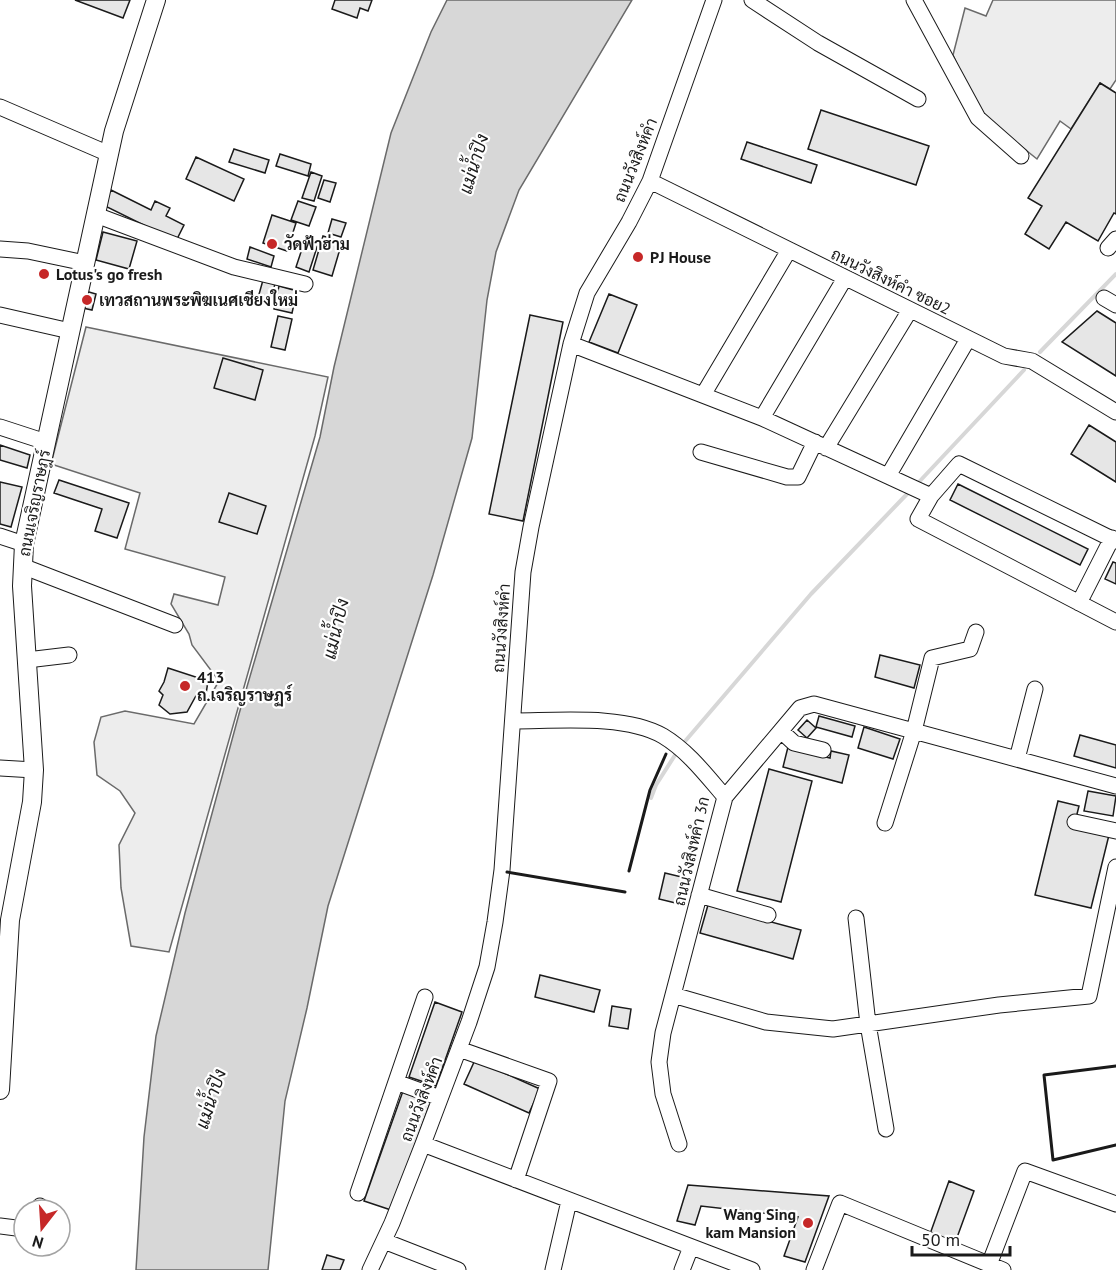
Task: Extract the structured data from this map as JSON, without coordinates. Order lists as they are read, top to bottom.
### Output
{
  "streets": {
    "main road": ["ถนนเจริญราษฎร์"],
    "street": ["ถนนวังสิงห์คำ", "ถนนวังสิงห์คำ ซอย2", "ถนนวังสิงห์คำ 3ก"]
  },
  "crossings": [
    ["ถนนวังสิงห์คำ", "ถนนวังสิงห์คำ ซอย2"],
    ["ถนนวังสิงห์คำ", "ถนนวังสิงห์คำ 3ก"]
  ],
  "water": ["แม่น้ำปิง"],
  "places": [
    "วัดฟ้าฮ่าม",
    "PJ House",
    "Lotus's go fresh",
    "เทวสถานพระพิฆเนศเชียงใหม่",
    "413 ถ.เจริญราษฏร์",
    "Wang Sing kam Mansion"
  ],
  "scale_bar": "50 m",
  "north": "bottom"
}
